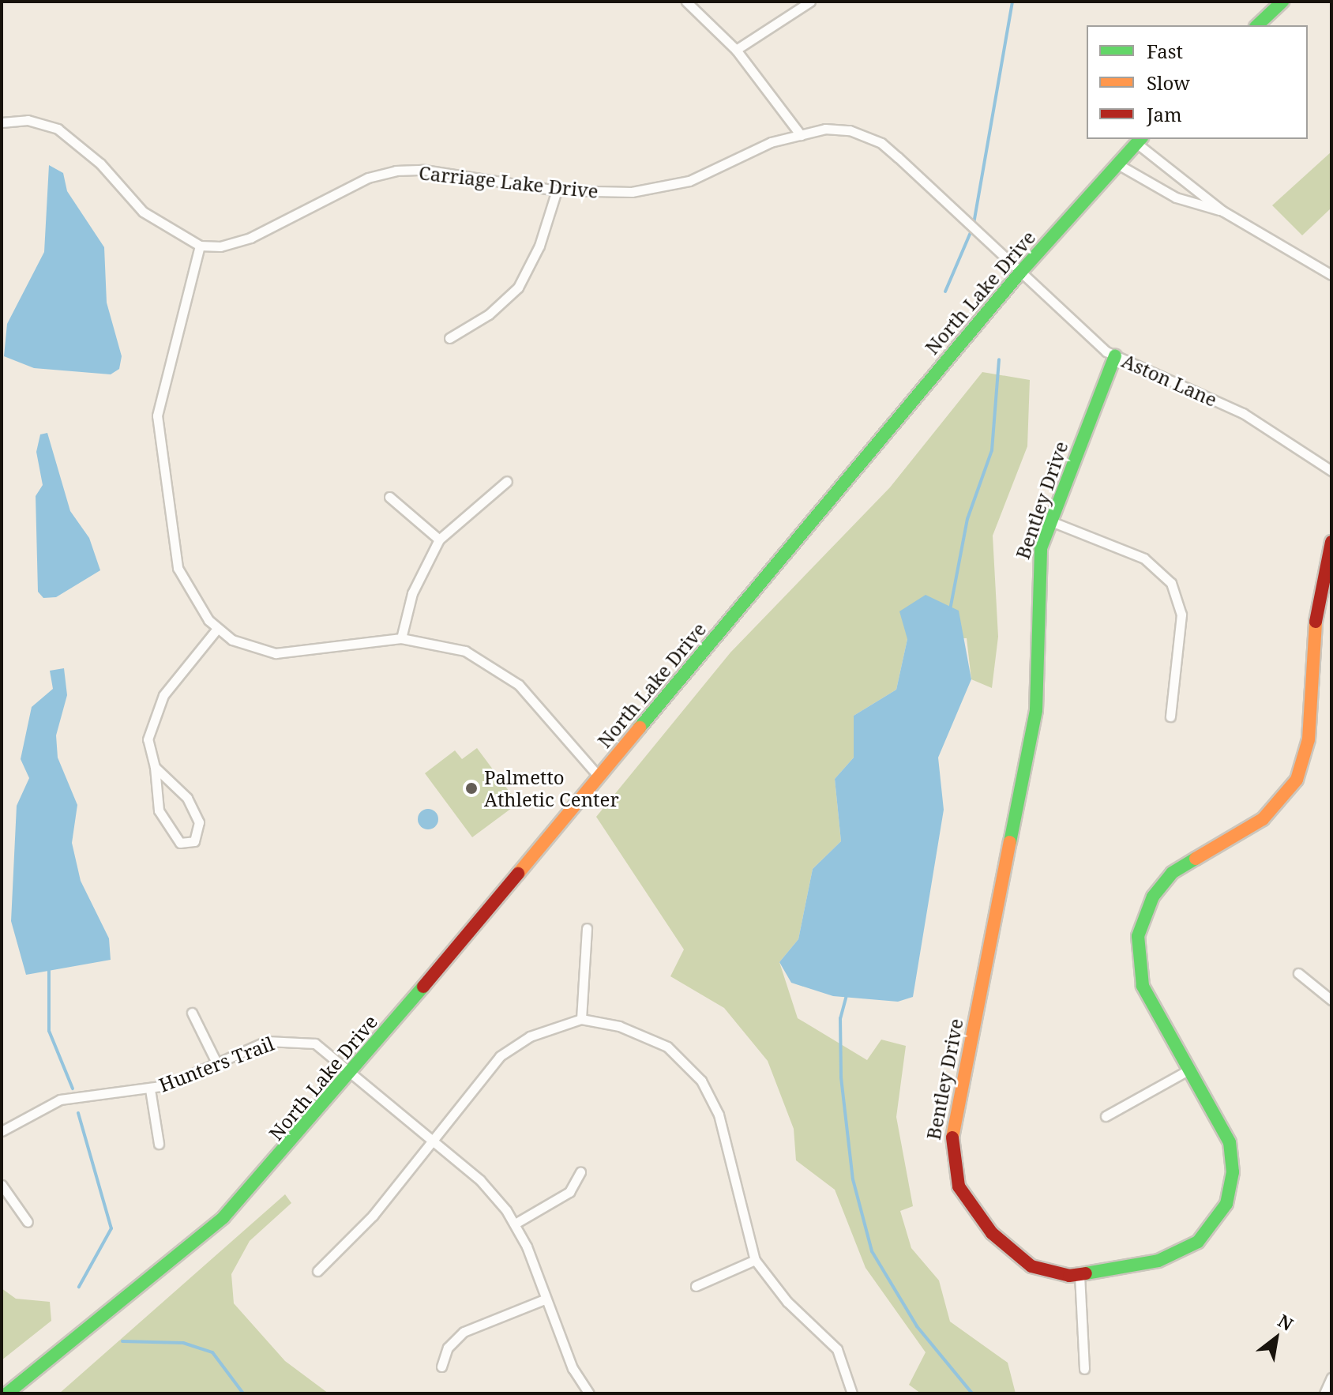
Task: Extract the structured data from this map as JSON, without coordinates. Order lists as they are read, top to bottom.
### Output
{
  "streets": {
    "street": [
      "Carriage Lake Drive",
      "North Lake Drive",
      "Aston Lane",
      "Bentley Drive",
      "Hunters Trail"
    ]
  },
  "crossings": [
    ["Carriage Lake Drive", "North Lake Drive"],
    ["Carriage Lake Drive", "Aston Lane"],
    ["North Lake Drive", "Aston Lane"],
    ["North Lake Drive", "Hunters Trail"],
    ["Aston Lane", "Bentley Drive"]
  ],
  "places": ["Palmetto Athletic Center"],
  "legend": ["Fast", "Slow", "Jam"],
  "north": "top right"
}
